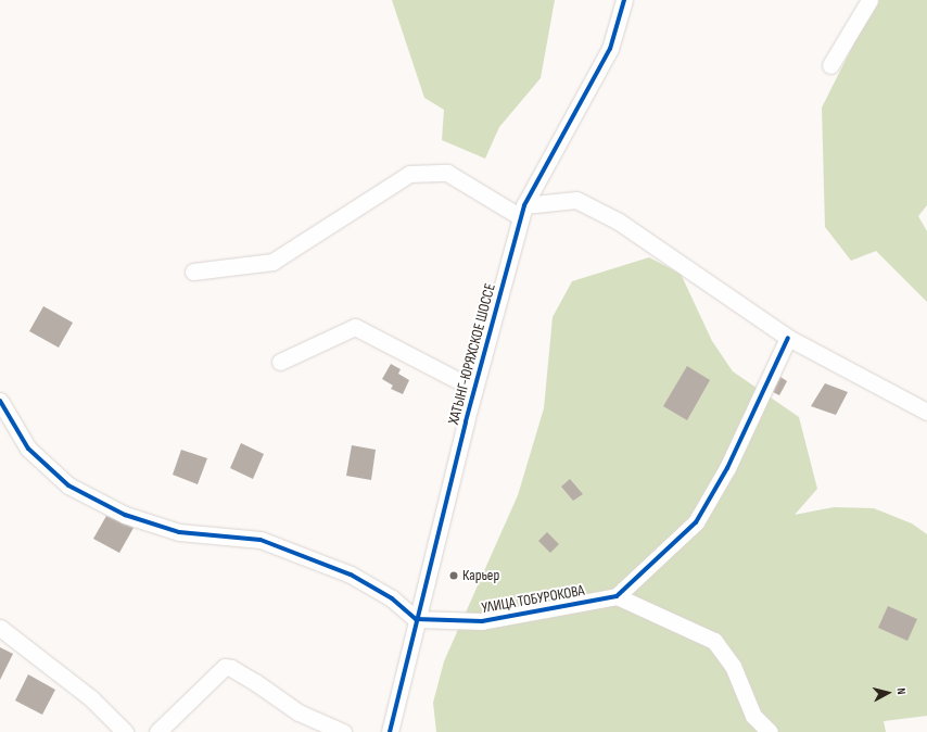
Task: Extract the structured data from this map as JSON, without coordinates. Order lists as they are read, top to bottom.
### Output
{
  "streets": {
    "street": ["ХАТЫНГ-ЮРЯХСКОЕ ШОССЕ", "УЛИЦА ТОБУРОКОВА"]
  },
  "crossings": [
    ["ХАТЫНГ-ЮРЯХСКОЕ ШОССЕ", "УЛИЦА ТОБУРОКОВА"]
  ],
  "places": ["Карьер"],
  "north": "right"
}
